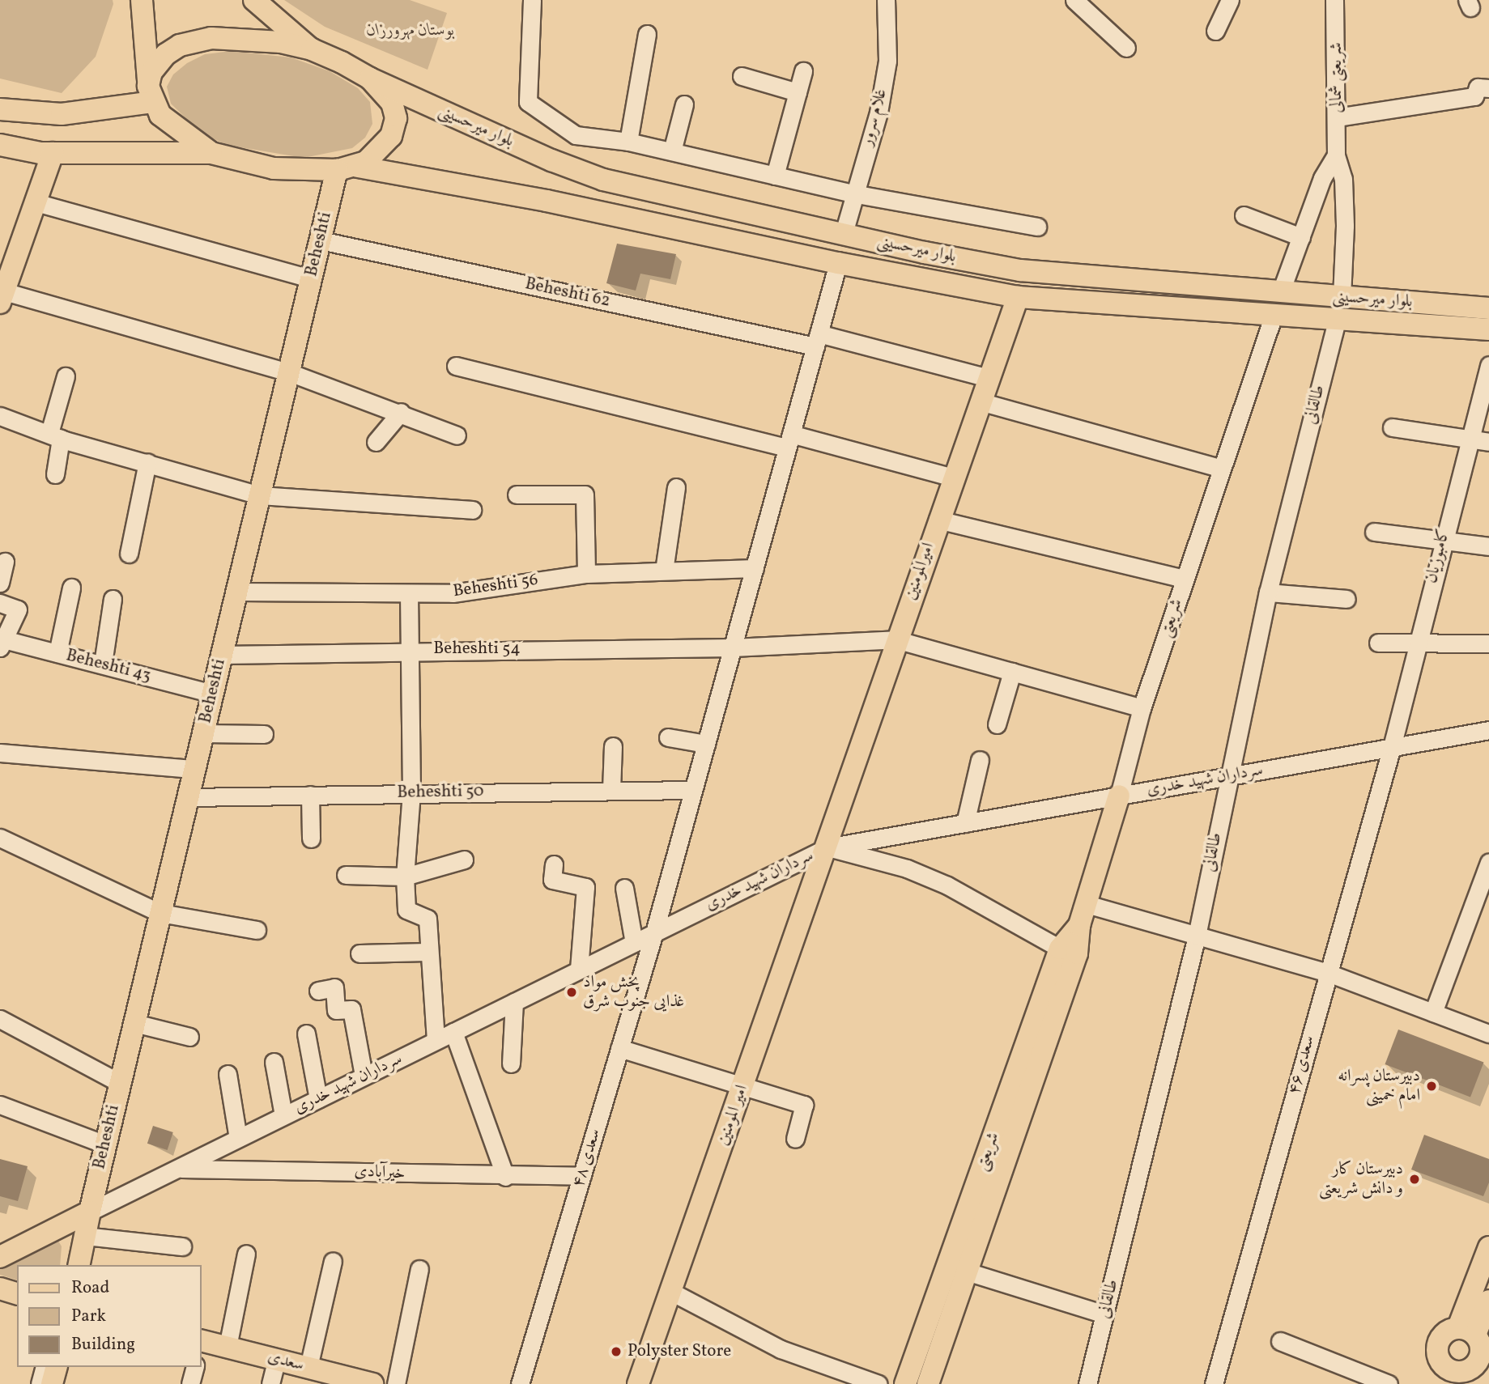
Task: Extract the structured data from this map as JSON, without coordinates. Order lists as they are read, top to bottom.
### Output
{
  "streets": {
    "main road": [
      "بلوار میرحسینی",
      "Beheshti",
      "امیرالمومنین",
      "شریعتی",
      "امیر المومنین",
      "سعدی"
    ],
    "street": [
      "شریعتی شمالی",
      "غلام سرور",
      "Beheshti 62",
      "طالقانی",
      "کامبوزیان",
      "Beheshti 56",
      "Beheshti 54",
      "Beheshti 43",
      "سرداران شهید خدری",
      "Beheshti 50",
      "سعدی ۴۶",
      "سعدی ۴۸",
      "خیرآبادی"
    ]
  },
  "crossings": [
    ["شریعتی شمالی", "بلوار میرحسینی"],
    ["غلام سرور", "بلوار میرحسینی"],
    ["بلوار میرحسینی", "Beheshti"],
    ["بلوار میرحسینی", "طالقانی"],
    ["بلوار میرحسینی", "امیرالمومنین"],
    ["بلوار میرحسینی", "شریعتی"],
    ["بلوار میرحسینی", "سعدی ۴۸"],
    ["Beheshti", "Beheshti 62"],
    ["Beheshti", "Beheshti 56"],
    ["Beheshti", "Beheshti 54"],
    ["Beheshti", "Beheshti 43"],
    ["Beheshti", "سرداران شهید خدری"],
    ["Beheshti", "Beheshti 50"],
    ["Beheshti 62", "امیرالمومنین"],
    ["Beheshti 62", "سعدی ۴۸"],
    ["طالقانی", "سرداران شهید خدری"],
    ["کامبوزیان", "سرداران شهید خدری"],
    ["کامبوزیان", "سعدی ۴۶"],
    ["امیرالمومنین", "Beheshti 54"],
    ["امیرالمومنین", "سرداران شهید خدری"],
    ["امیرالمومنین", "امیر المومنین"],
    ["Beheshti 56", "سعدی ۴۸"],
    ["شریعتی", "Beheshti 54"],
    ["شریعتی", "سرداران شهید خدری"],
    ["Beheshti 54", "سعدی ۴۸"],
    ["سرداران شهید خدری", "سعدی ۴۶"],
    ["سرداران شهید خدری", "امیر المومنین"],
    ["سرداران شهید خدری", "سعدی ۴۸"],
    ["سرداران شهید خدری", "خیرآبادی"],
    ["Beheshti 50", "سعدی ۴۸"],
    ["سعدی ۴۸", "خیرآبادی"]
  ],
  "parks": ["بوستان مهرورزان"],
  "places": [
    "پخش مواد غذایی جنوب شرق",
    "دبیرستان پسرانه امام خمینی",
    "دبیرستان کار و دانش شریعتی",
    "Polyster Store"
  ],
  "legend": ["Road", "Park", "Building"]
}
